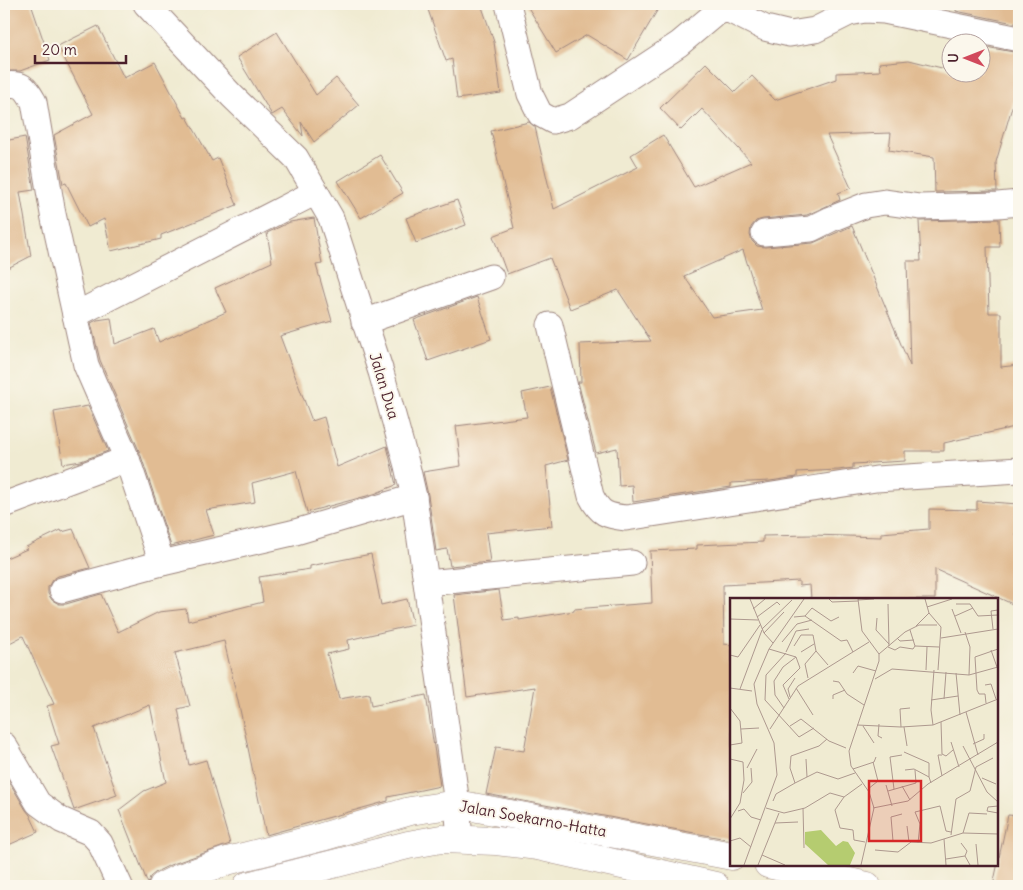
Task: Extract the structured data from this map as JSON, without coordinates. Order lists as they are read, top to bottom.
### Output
{
  "streets": {
    "highway": ["Jalan Soekarno-Hatta"],
    "street": ["Jalan Dua"]
  },
  "crossings": [
    ["Jalan Dua", "Jalan Soekarno-Hatta"]
  ],
  "scale_bar": "20 m",
  "north": "left"
}
